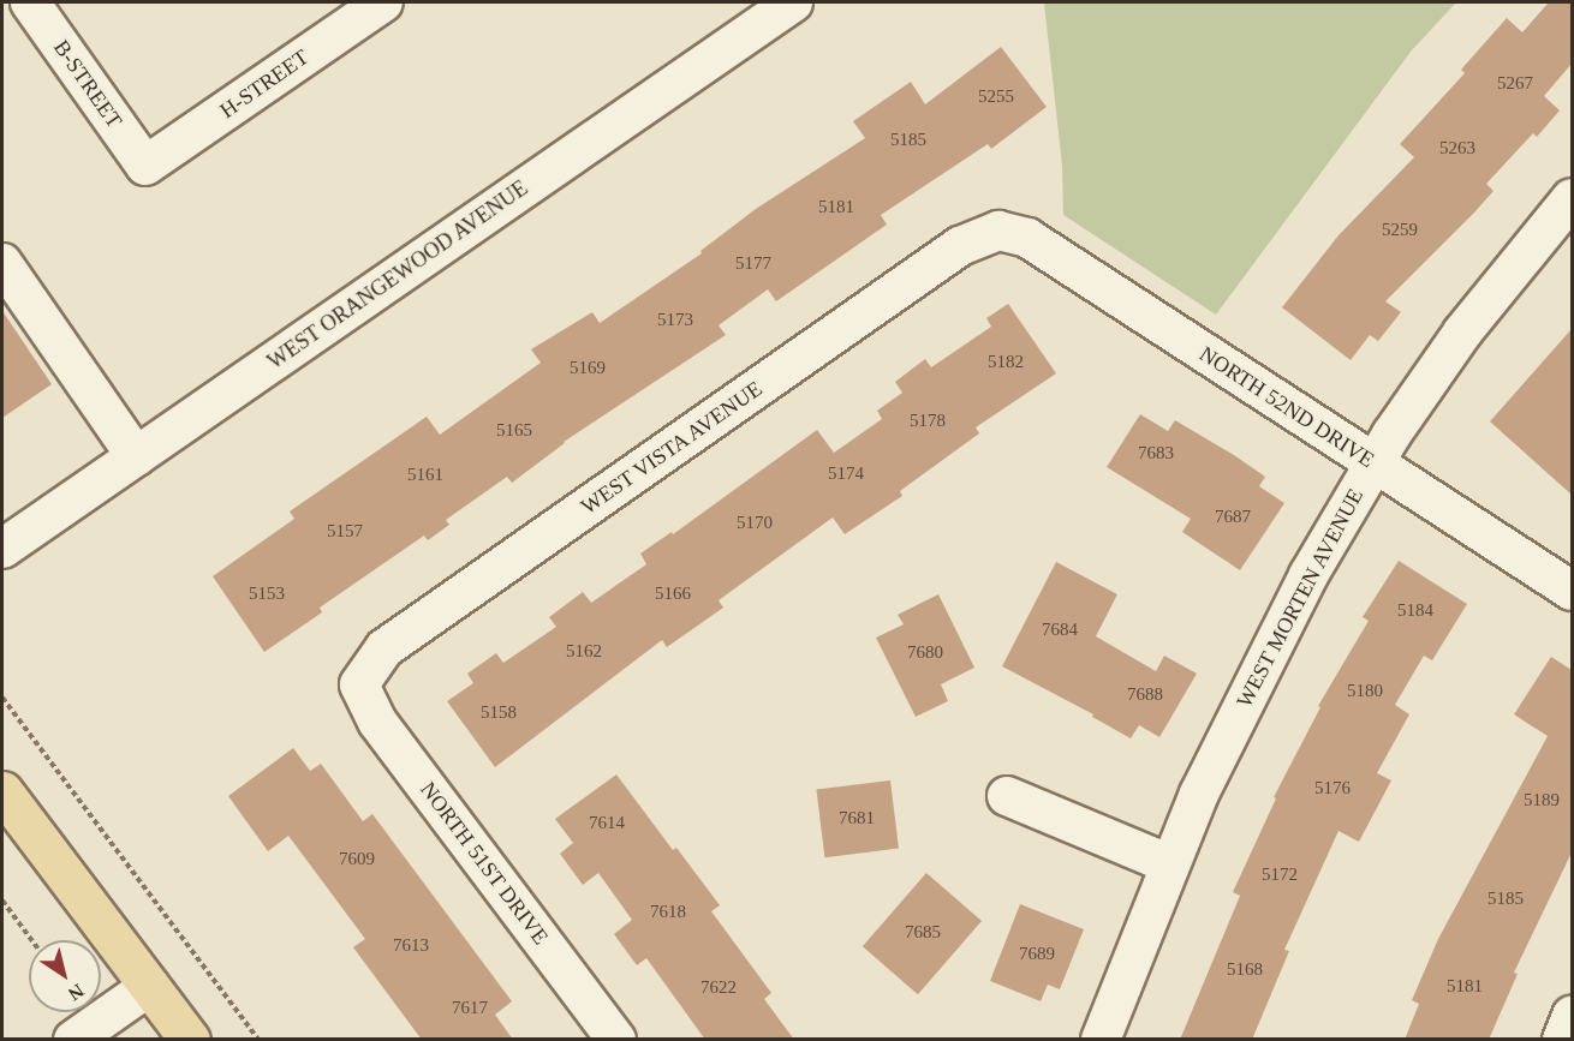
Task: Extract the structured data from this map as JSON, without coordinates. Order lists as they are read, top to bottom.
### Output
{
  "streets": {
    "street": [
      "B-STREET",
      "H-STREET",
      "WEST ORANGEWOOD AVENUE",
      "NORTH 52ND DRIVE",
      "WEST VISTA AVENUE",
      "WEST MORTEN AVENUE",
      "NORTH 51ST DRIVE"
    ]
  },
  "crossings": [
    ["B-STREET", "H-STREET"],
    ["NORTH 52ND DRIVE", "WEST VISTA AVENUE"],
    ["NORTH 52ND DRIVE", "WEST MORTEN AVENUE"],
    ["WEST VISTA AVENUE", "NORTH 51ST DRIVE"]
  ],
  "house_numbers": [
    "5267",
    "5255",
    "5185",
    "5263",
    "5181",
    "5259",
    "5177",
    "5173",
    "5182",
    "5169",
    "5178",
    "5165",
    "7683",
    "5174",
    "5161",
    "7687",
    "5170",
    "5157",
    "5153",
    "5166",
    "5184",
    "7684",
    "5162",
    "7680",
    "5180",
    "7688",
    "5158",
    "5176",
    "5189",
    "7681",
    "7614",
    "7609",
    "5172",
    "5185",
    "7618",
    "7685",
    "7613",
    "7689",
    "5168",
    "5181",
    "7622",
    "7617"
  ],
  "north": "bottom right"
}
